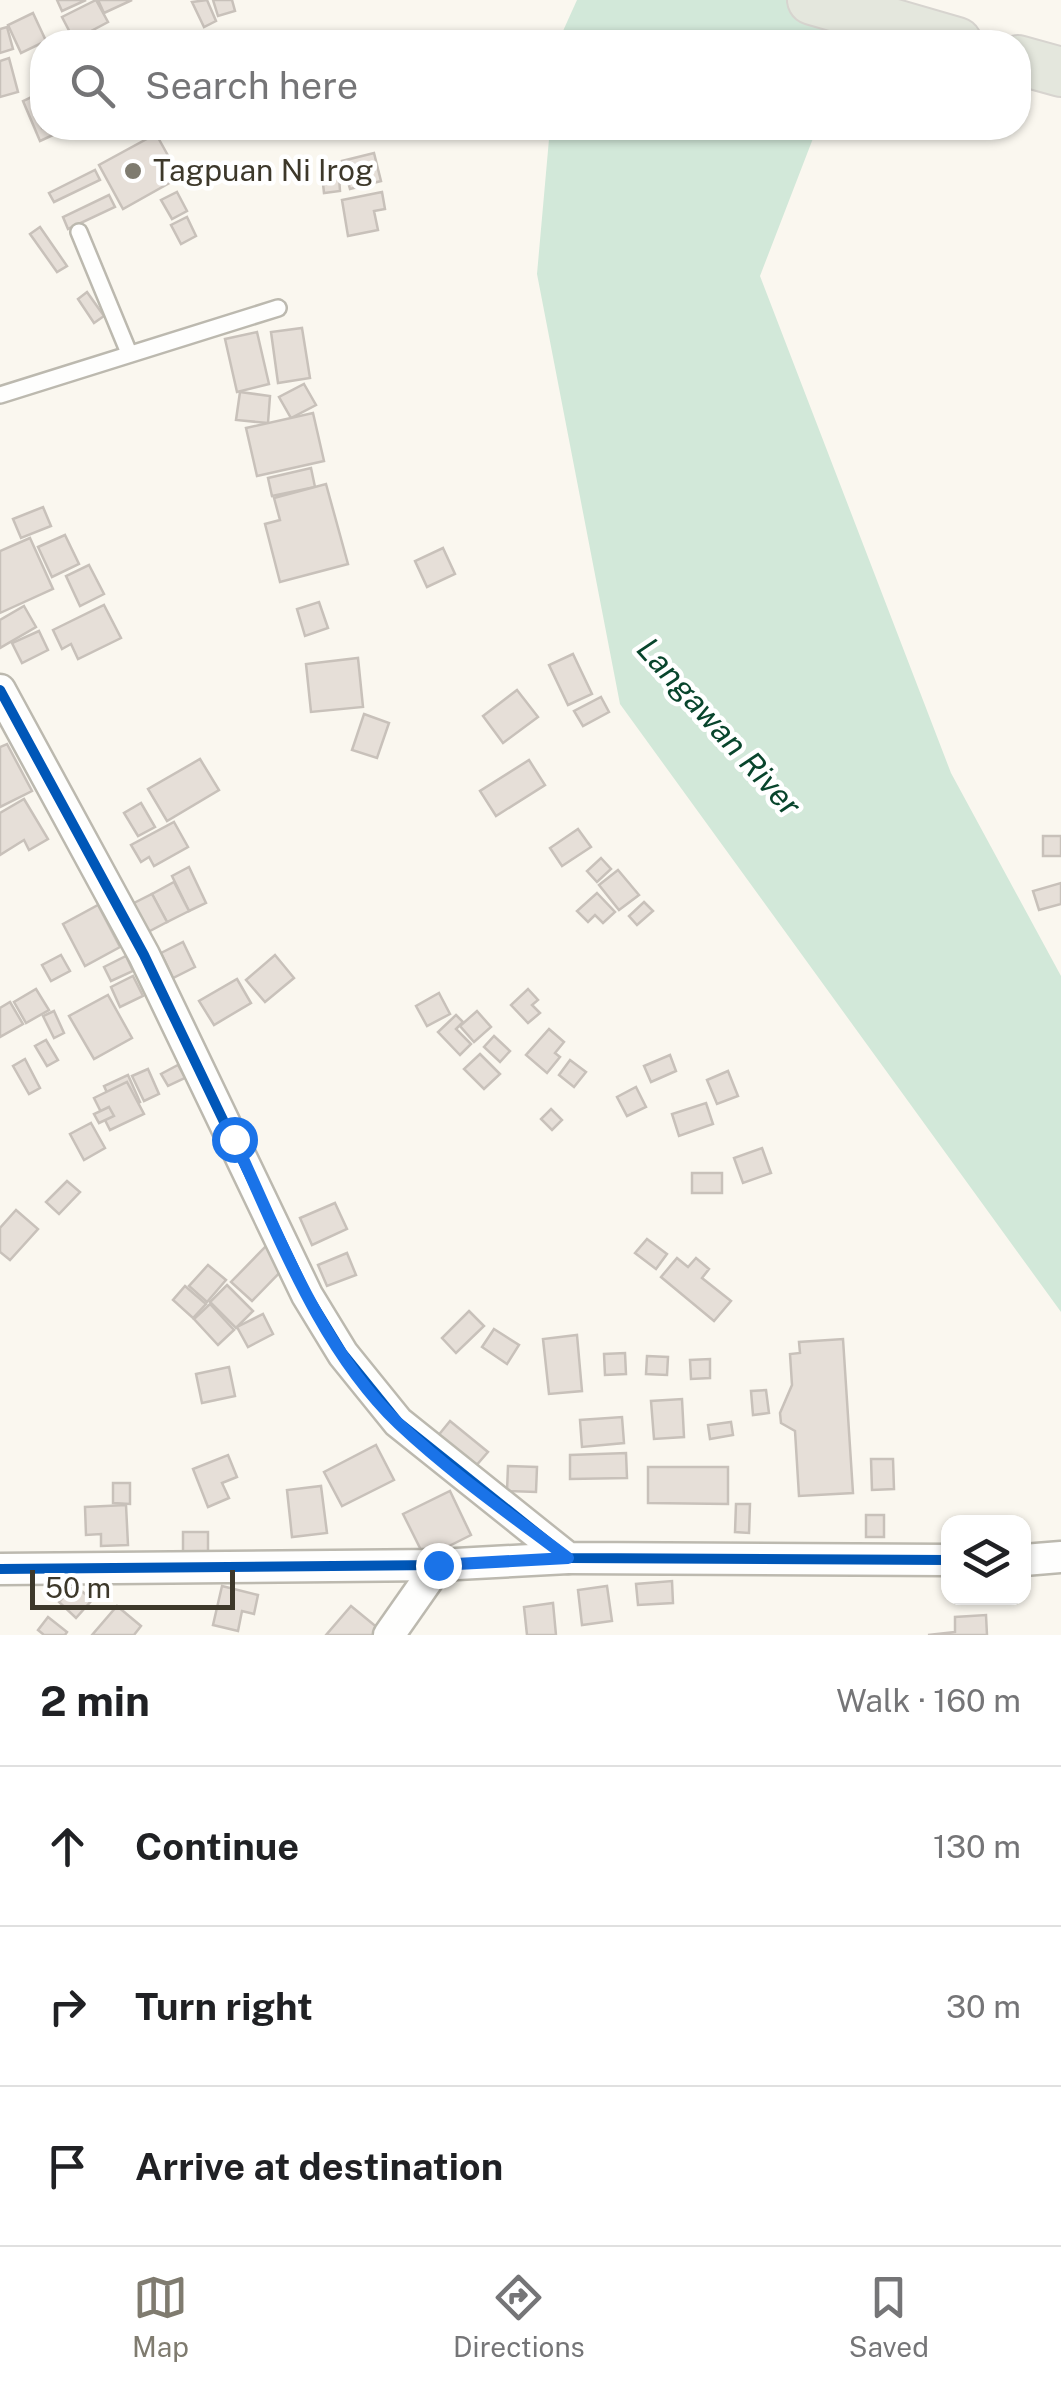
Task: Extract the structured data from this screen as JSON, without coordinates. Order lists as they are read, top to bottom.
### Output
{
  "water": ["Langawan River"],
  "places": ["Tagpuan Ni Irog"],
  "scale_bar": "50 m",
  "page": {
    "search": "Search here",
    "scale": "50 m",
    "heading": ["2 min", "Walk · 160 m"],
    "list": [
      ["Continue", "130 m"],
      ["Turn right", "30 m"],
      "Arrive at destination"
    ],
    "nav": ["Map", "Directions", "Saved"]
  }
}
